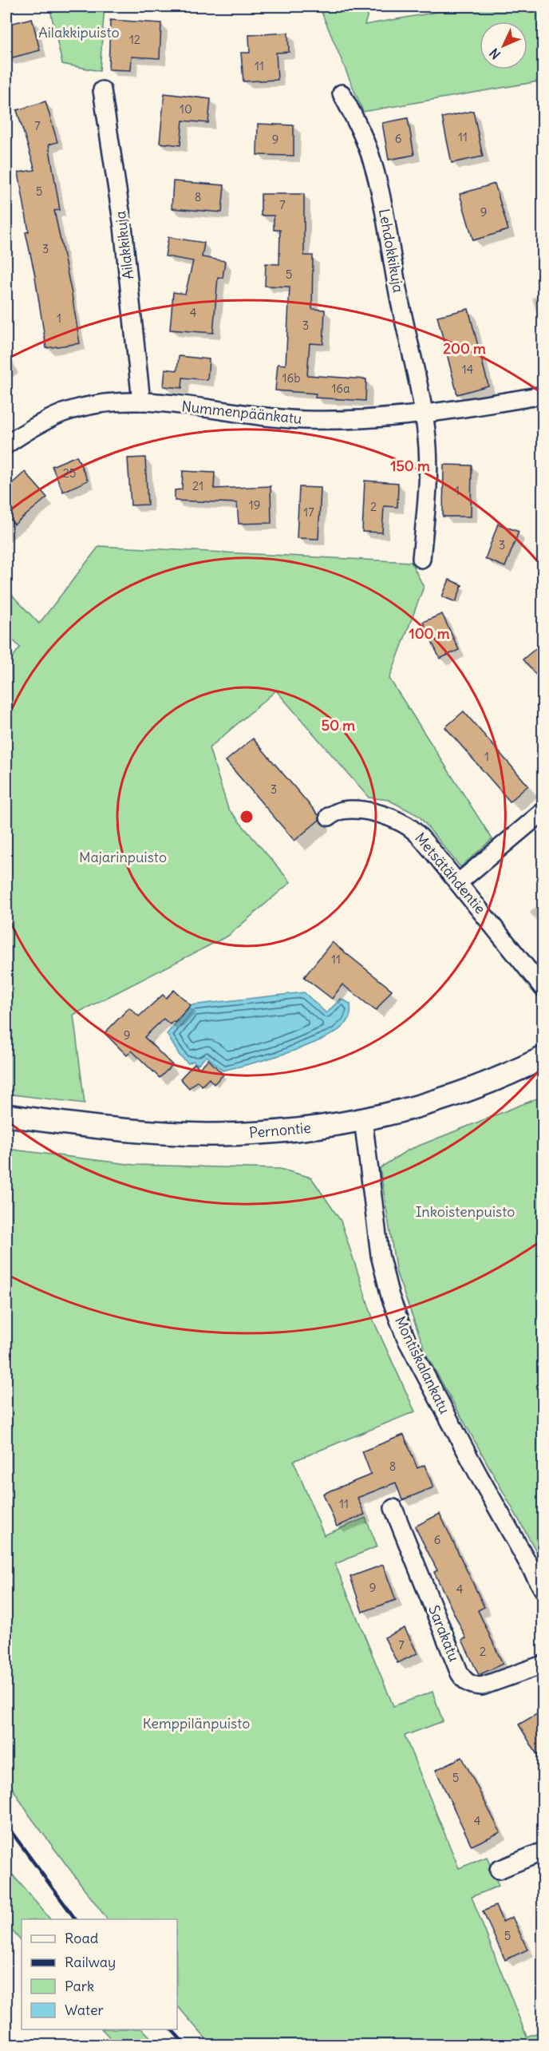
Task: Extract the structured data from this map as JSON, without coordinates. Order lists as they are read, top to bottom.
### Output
{
  "streets": {
    "street": [
      "Ailakkikuja",
      "Lehdokkikuja",
      "Nummenpäänkatu",
      "Metsätähdentie",
      "Pernontie",
      "Montiskalankatu",
      "Sarakatu"
    ]
  },
  "crossings": [
    ["Ailakkikuja", "Nummenpäänkatu"],
    ["Lehdokkikuja", "Nummenpäänkatu"],
    ["Pernontie", "Montiskalankatu"]
  ],
  "parks": [
    "Ailakkipuisto",
    "Majarinpuisto",
    "Inkoistenpuisto",
    "Kemppilänpuisto"
  ],
  "house_numbers": [
    "12",
    "11",
    "10",
    "7",
    "11",
    "6",
    "9",
    "5",
    "8",
    "7",
    "9",
    "3",
    "5",
    "4",
    "1",
    "3",
    "14",
    "16b",
    "16a",
    "25",
    "21",
    "1",
    "19",
    "2",
    "17",
    "3",
    "1",
    "3",
    "11",
    "9",
    "8",
    "11",
    "6",
    "9",
    "4",
    "7",
    "2",
    "5",
    "4",
    "5"
  ],
  "legend": [
    "Road",
    "Railway",
    "Park",
    "Water"
  ],
  "north": "bottom left",
  "rings": [
    "200 m",
    "150 m",
    "100 m",
    "50 m"
  ]
}
